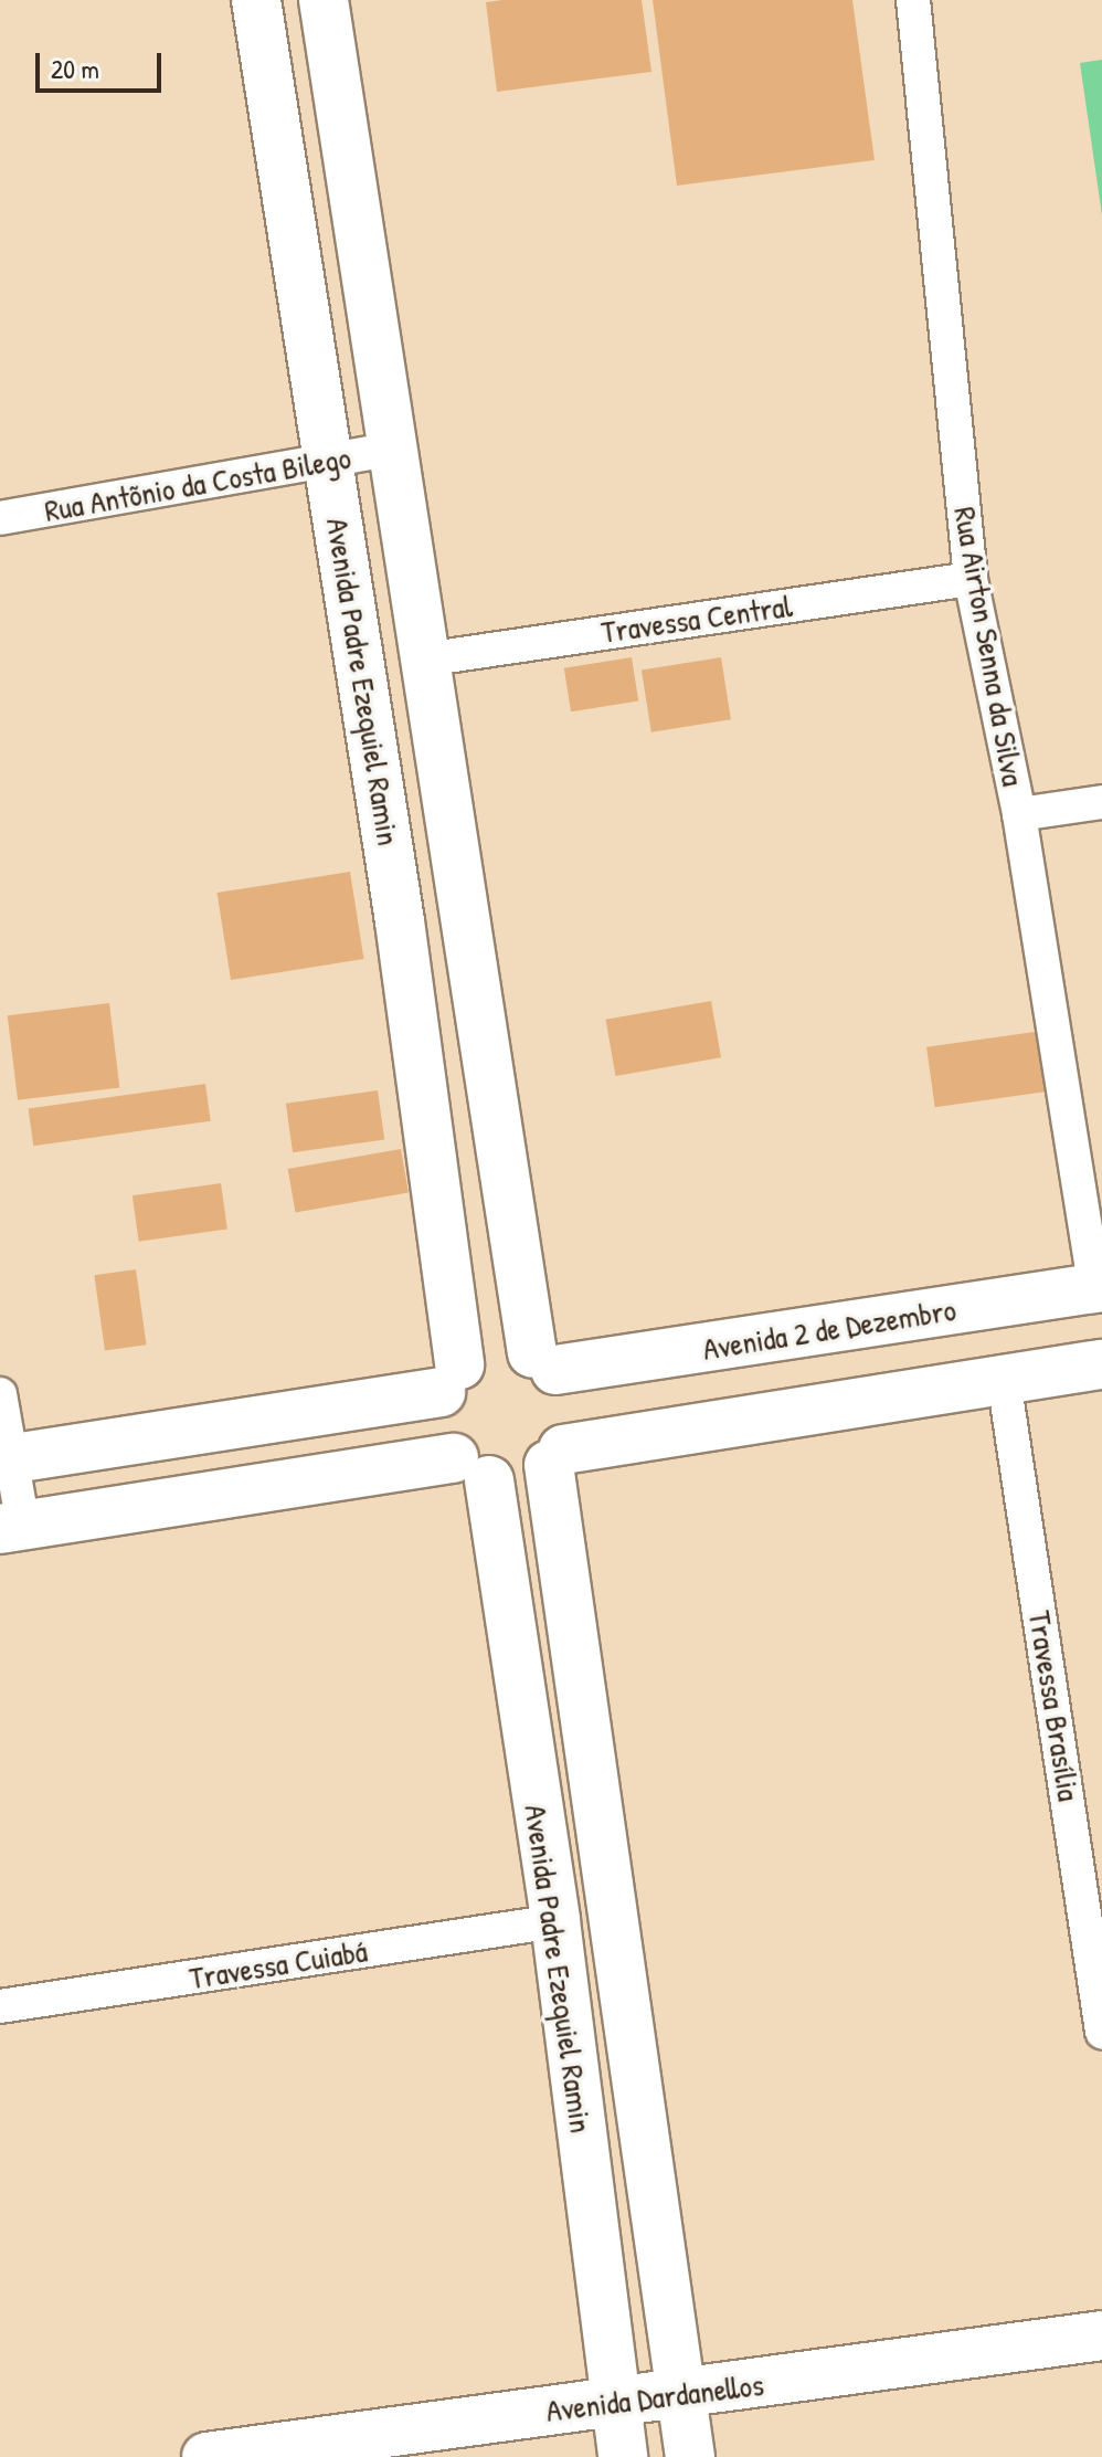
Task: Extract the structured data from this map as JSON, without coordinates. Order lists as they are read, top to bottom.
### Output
{
  "streets": {
    "street": [
      "Rua Antõnio da Costa Bilego",
      "Travessa Central",
      "Rua Airton Senna da Silva",
      "Avenida Padre Ezequiel Ramin",
      "Avenida 2 de Dezembro",
      "Travessa Brasília",
      "Travessa Cuiabá",
      "Avenida Dardanellos"
    ]
  },
  "crossings": [
    ["Rua Antõnio da Costa Bilego", "Avenida Padre Ezequiel Ramin"],
    ["Travessa Central", "Rua Airton Senna da Silva"],
    ["Travessa Central", "Avenida Padre Ezequiel Ramin"],
    ["Rua Airton Senna da Silva", "Avenida 2 de Dezembro"],
    ["Avenida Padre Ezequiel Ramin", "Avenida 2 de Dezembro"],
    ["Avenida Padre Ezequiel Ramin", "Travessa Cuiabá"],
    ["Avenida Padre Ezequiel Ramin", "Avenida Dardanellos"]
  ],
  "scale_bar": "20 m"
}
